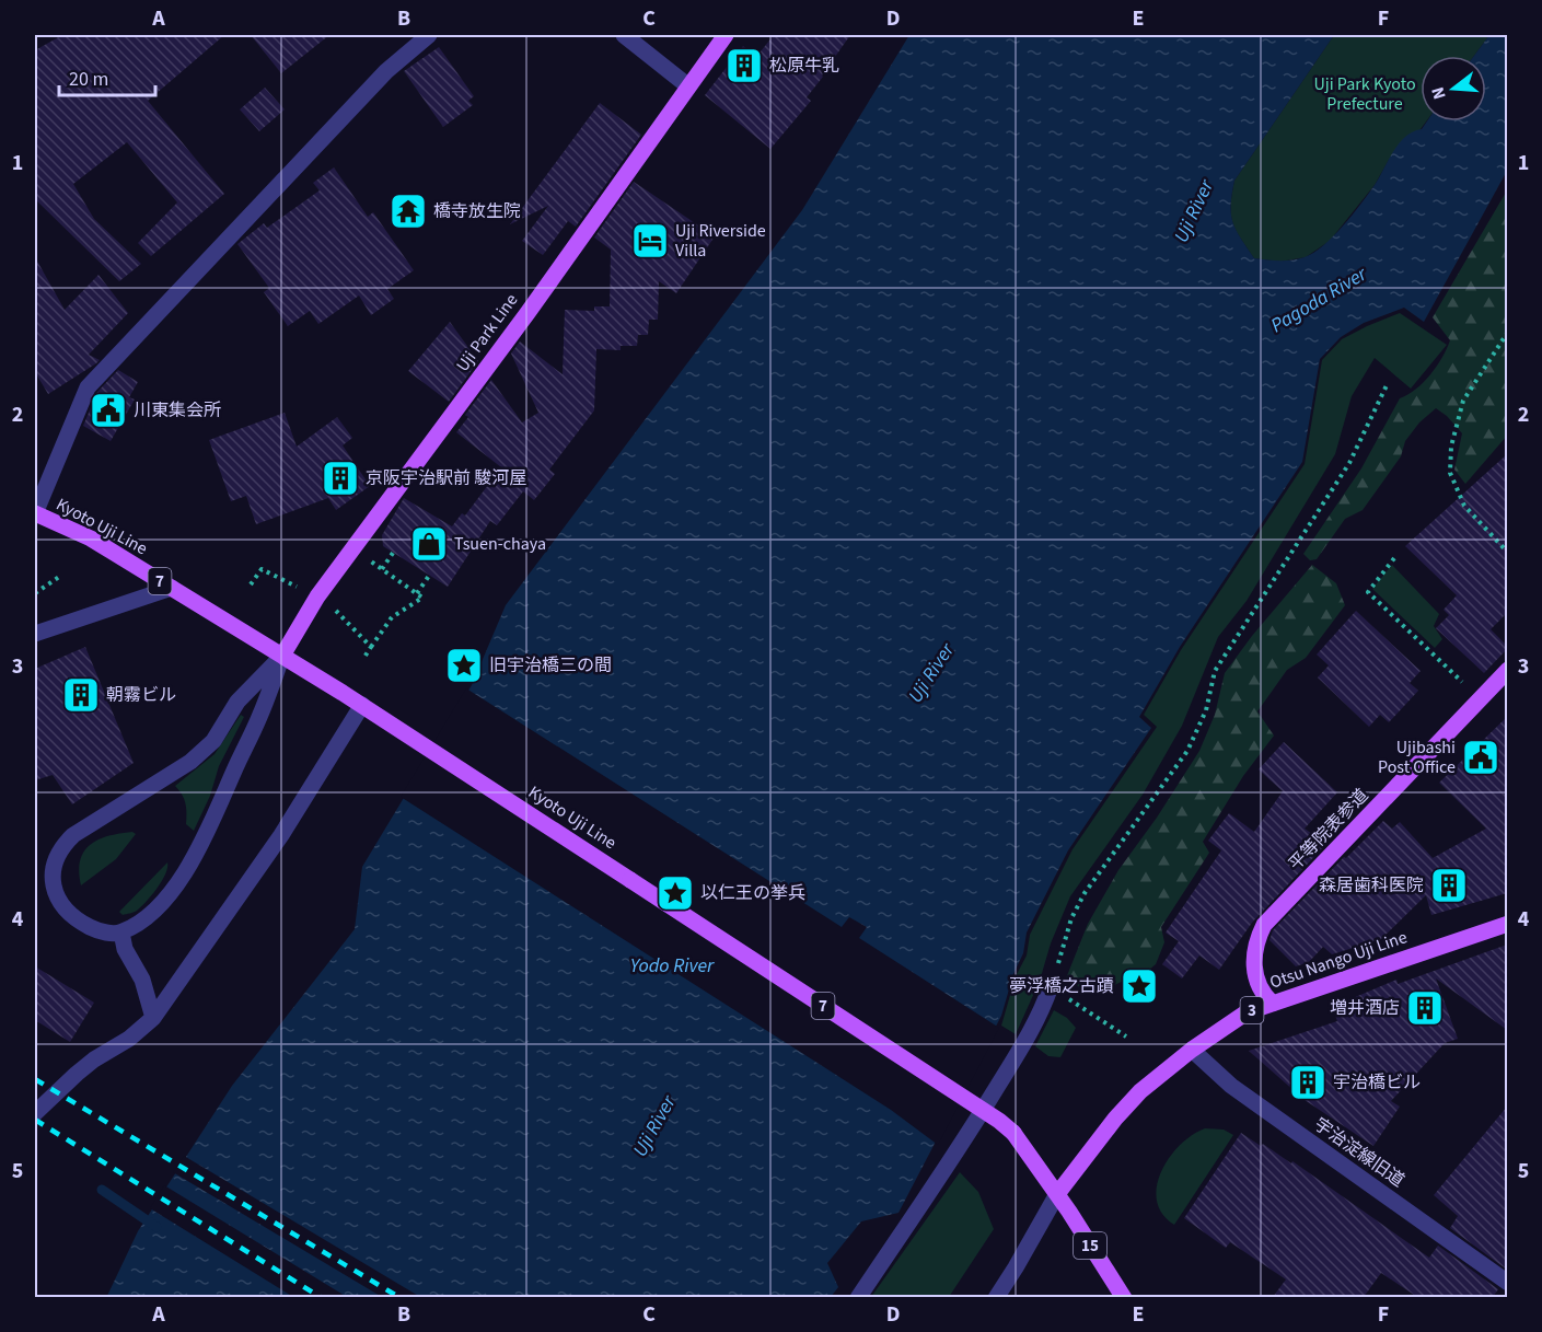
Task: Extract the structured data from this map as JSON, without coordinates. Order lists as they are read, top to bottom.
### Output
{
  "streets": {
    "main road": [
      "Uji Park Line",
      "Kyoto Uji Line",
      "7",
      "平等院表参道",
      "Otsu Nango Uji Line",
      "3",
      "15"
    ],
    "street": ["宇治淀線旧道"]
  },
  "crossings": [
    ["Uji Park Line", "Kyoto Uji Line"],
    ["Kyoto Uji Line", "Otsu Nango Uji Line"],
    ["Kyoto Uji Line", "15"],
    ["平等院表参道", "Otsu Nango Uji Line"],
    ["Otsu Nango Uji Line", "宇治淀線旧道"],
    ["Otsu Nango Uji Line", "15"]
  ],
  "water": ["Uji River", "Pagoda River", "Yodo River"],
  "parks": ["Uji Park Kyoto Prefecture"],
  "places": {
    "building": [
      "松原牛乳",
      "京阪宇治駅前 駿河屋",
      "朝霧ビル",
      "森居歯科医院",
      "増井酒店",
      "宇治橋ビル"
    ],
    "temple": ["橋寺放生院"],
    "hotel": ["Uji Riverside Villa"],
    "public building": ["川東集会所", "Ujibashi Post Office"],
    "shop": ["Tsuen-chaya"],
    "place": ["旧宇治橋三の間", "以仁王の挙兵", "夢浮橋之古蹟"]
  },
  "scale_bar": "20 m",
  "north": "left",
  "grid": {
    "columns": [
      "A",
      "B",
      "C",
      "D",
      "E",
      "F"
    ],
    "rows": [
      "1",
      "2",
      "3",
      "4",
      "5"
    ]
  }
}
